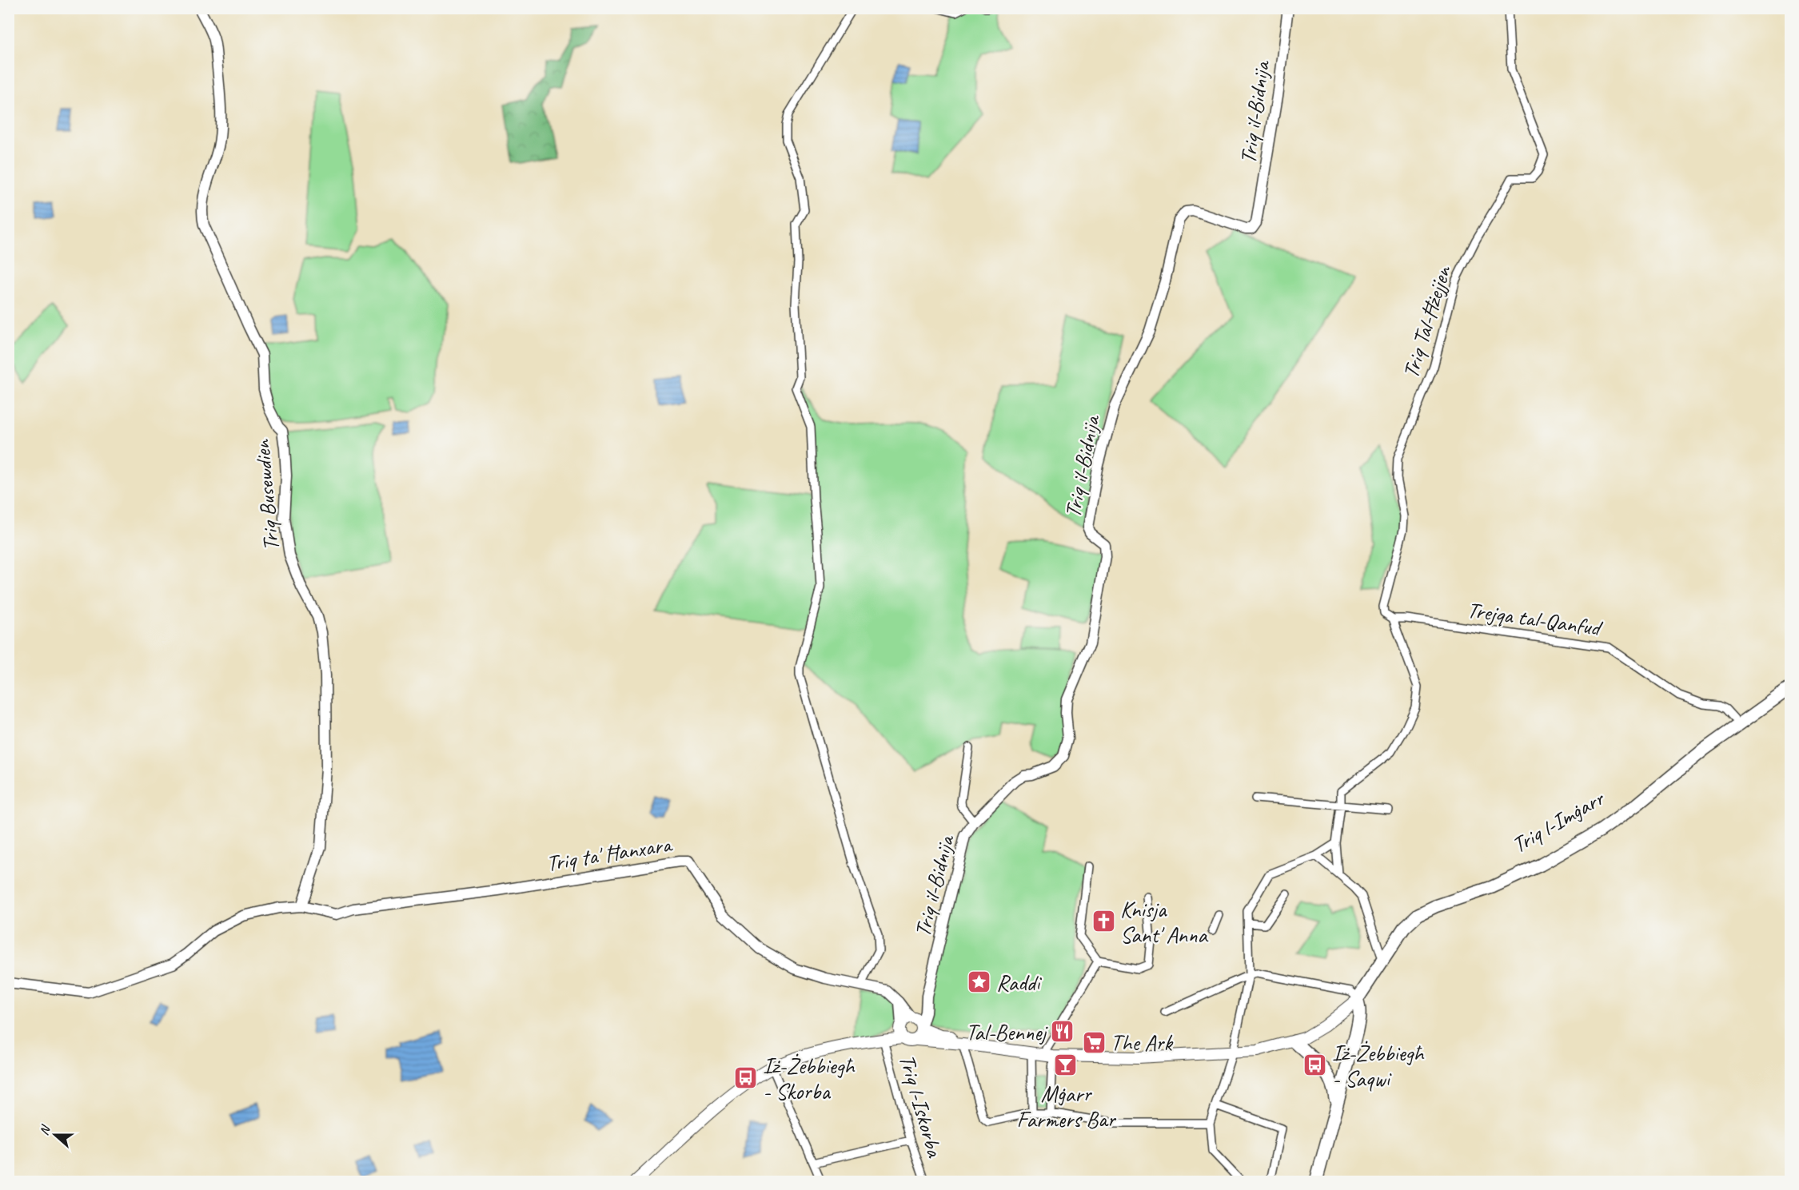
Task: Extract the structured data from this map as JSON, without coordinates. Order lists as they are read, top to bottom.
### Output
{
  "streets": {
    "main road": ["Triq l-Imġarr"],
    "street": [
      "Triq il-Bidnija",
      "Triq Tal-Ħżejjen",
      "Triq Busewdien",
      "Trejqa tal-Qanfud",
      "Triq ta' Ħanxara",
      "Triq l-Iskorba"
    ]
  },
  "crossings": [
    ["Triq il-Bidnija", "Triq ta' Ħanxara"],
    ["Triq Tal-Ħżejjen", "Trejqa tal-Qanfud"],
    ["Triq Busewdien", "Triq ta' Ħanxara"],
    ["Trejqa tal-Qanfud", "Triq l-Imġarr"]
  ],
  "places": {
    "church": ["Knisja Sant' Anna"],
    "place": ["Raddi"],
    "restaurant": ["Tal-Bennej"],
    "supermarket": ["The Ark"],
    "bar": ["Mġarr Farmers Bar"],
    "bus stop": ["Iż-Żebbiegħ - Saqwi", "Iż-Żebbiegħ - Skorba"]
  },
  "north": "left"
}
